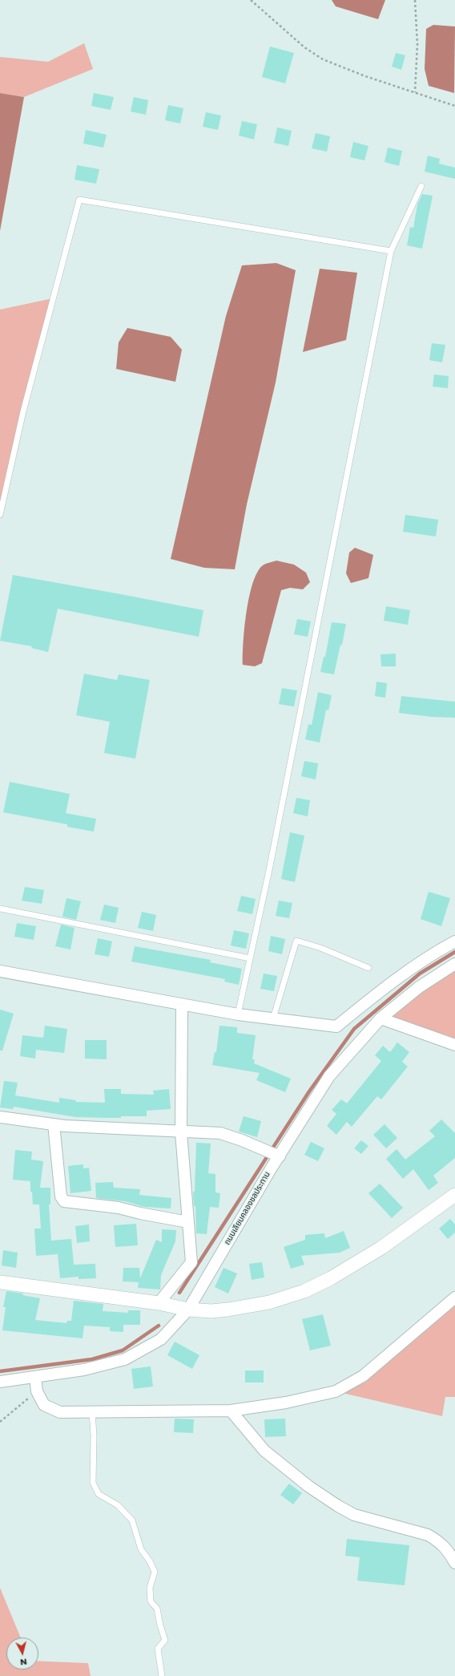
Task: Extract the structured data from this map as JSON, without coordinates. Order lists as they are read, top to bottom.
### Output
{
  "streets": {
    "street": ["ถนนเลียบคลองชลประทาน"]
  },
  "north": "bottom"
}
